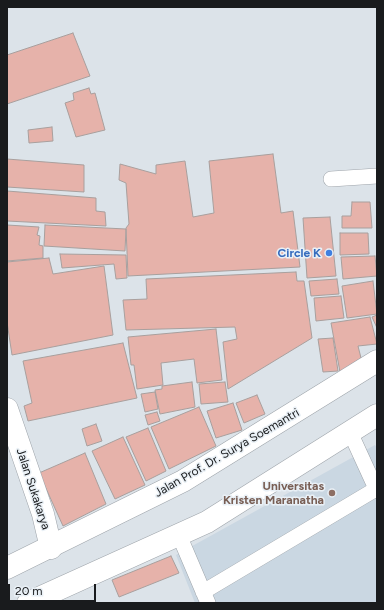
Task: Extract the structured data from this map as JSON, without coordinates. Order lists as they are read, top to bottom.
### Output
{
  "streets": {
    "main road": ["Jalan Prof. Dr. Surya Soemantri", "Jalan Sukakarya"]
  },
  "crossings": [
    ["Jalan Prof. Dr. Surya Soemantri", "Jalan Sukakarya"]
  ],
  "places": ["Circle K", "Universitas Kristen Maranatha"],
  "scale_bar": "20 m"
}
